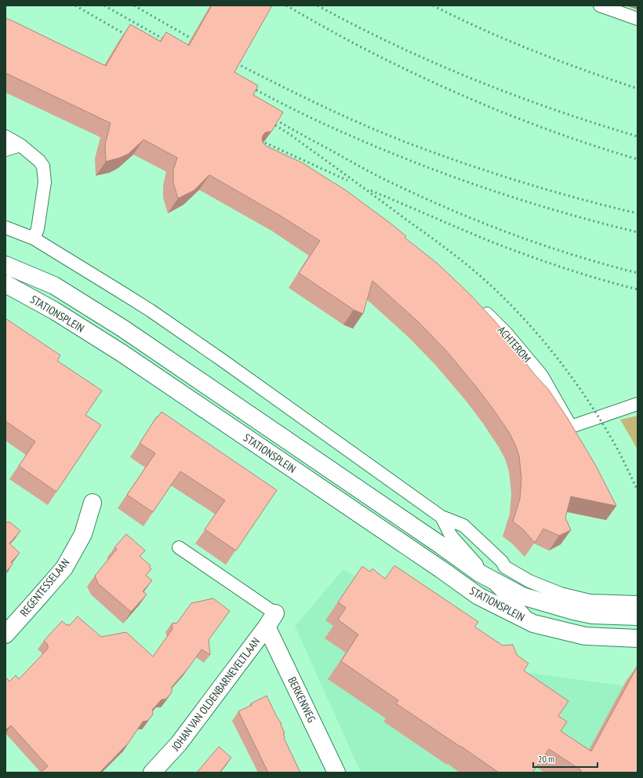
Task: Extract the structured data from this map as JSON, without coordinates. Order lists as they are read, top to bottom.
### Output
{
  "streets": {
    "main road": [
      "STATIONSPLEIN",
      "REGENTESSELAAN",
      "JOHAN VAN OLDENBARNEVELTLAAN",
      "BERKENWEG"
    ],
    "lane": ["ACHTEROM"]
  },
  "crossings": [
    ["JOHAN VAN OLDENBARNEVELTLAAN", "BERKENWEG"]
  ],
  "scale_bar": "20 m"
}
